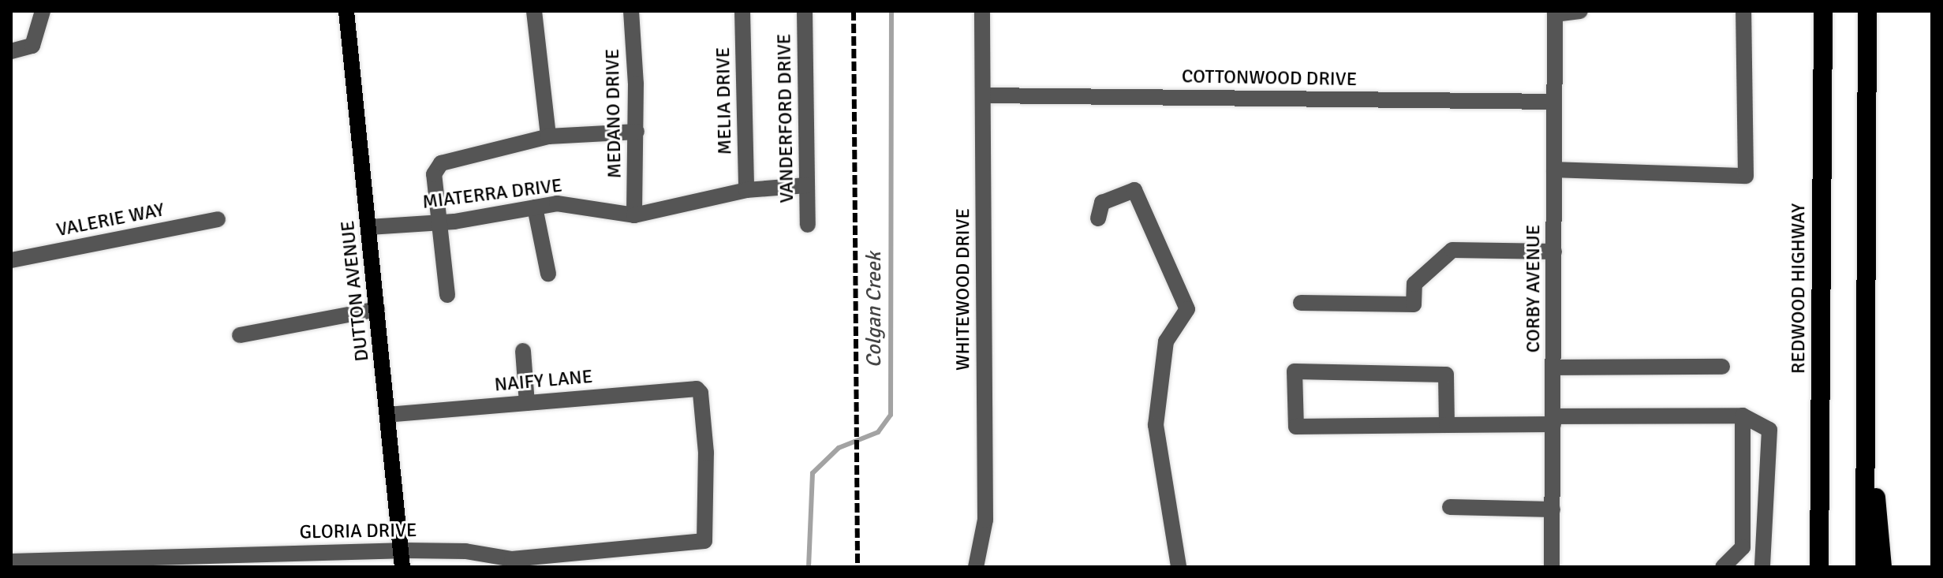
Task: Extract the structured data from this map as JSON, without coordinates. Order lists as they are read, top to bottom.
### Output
{
  "streets": {
    "highway": ["REDWOOD HIGHWAY"],
    "main road": ["DUTTON AVENUE"],
    "street": [
      "COTTONWOOD DRIVE",
      "MELIA DRIVE",
      "MEDANO DRIVE",
      "VANDERFORD DRIVE",
      "MIATERRA DRIVE",
      "VALERIE WAY",
      "CORBY AVENUE",
      "WHITEWOOD DRIVE",
      "NAIFY LANE",
      "GLORIA DRIVE"
    ]
  },
  "crossings": [
    ["COTTONWOOD DRIVE", "CORBY AVENUE"],
    ["COTTONWOOD DRIVE", "WHITEWOOD DRIVE"],
    ["MELIA DRIVE", "MIATERRA DRIVE"],
    ["MEDANO DRIVE", "MIATERRA DRIVE"],
    ["VANDERFORD DRIVE", "MIATERRA DRIVE"],
    ["MIATERRA DRIVE", "DUTTON AVENUE"],
    ["DUTTON AVENUE", "NAIFY LANE"],
    ["DUTTON AVENUE", "GLORIA DRIVE"],
    ["NAIFY LANE", "GLORIA DRIVE"]
  ],
  "water": ["Colgan Creek"]
}
